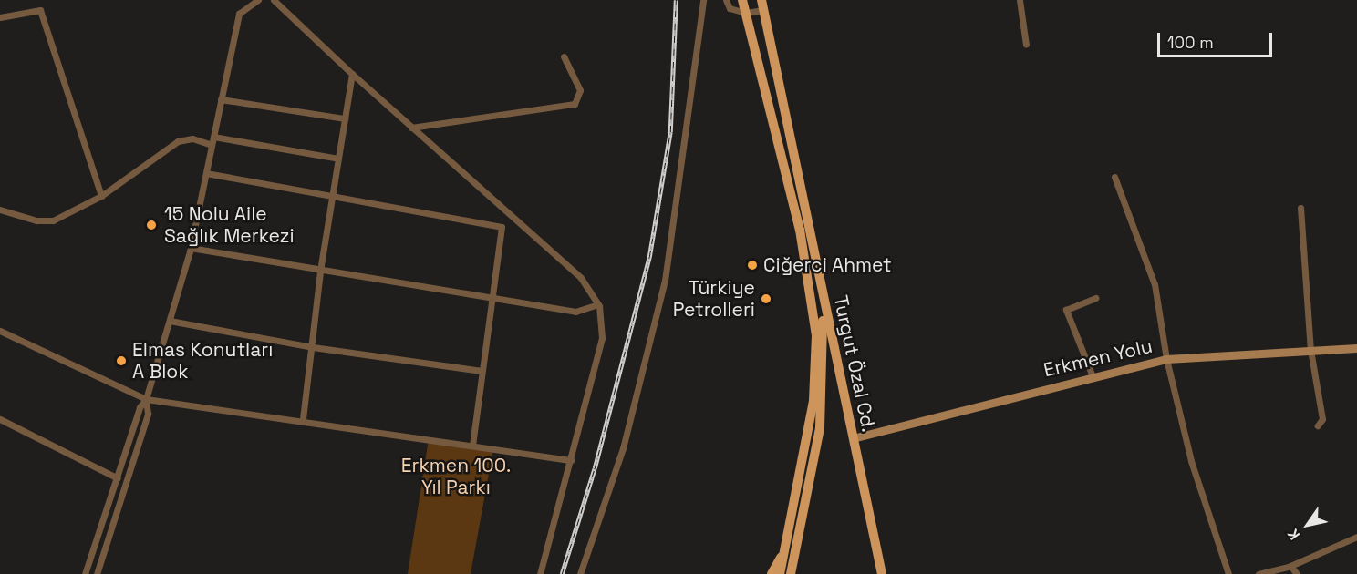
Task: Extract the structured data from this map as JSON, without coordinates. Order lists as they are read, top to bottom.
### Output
{
  "streets": {
    "main road": ["Turgut Özal Cd."],
    "street": ["Erkmen Yolu"]
  },
  "crossings": [
    ["Erkmen Yolu", "Turgut Özal Cd."]
  ],
  "parks": ["Erkmen 100. Yıl Parkı"],
  "places": [
    "15 Nolu Aile Sağlık Merkezi",
    "Ciğerci Ahmet",
    "Türkiye Petrolleri",
    "Elmas Konutları A Blok"
  ],
  "scale_bar": "100 m",
  "north": "bottom left"
}
